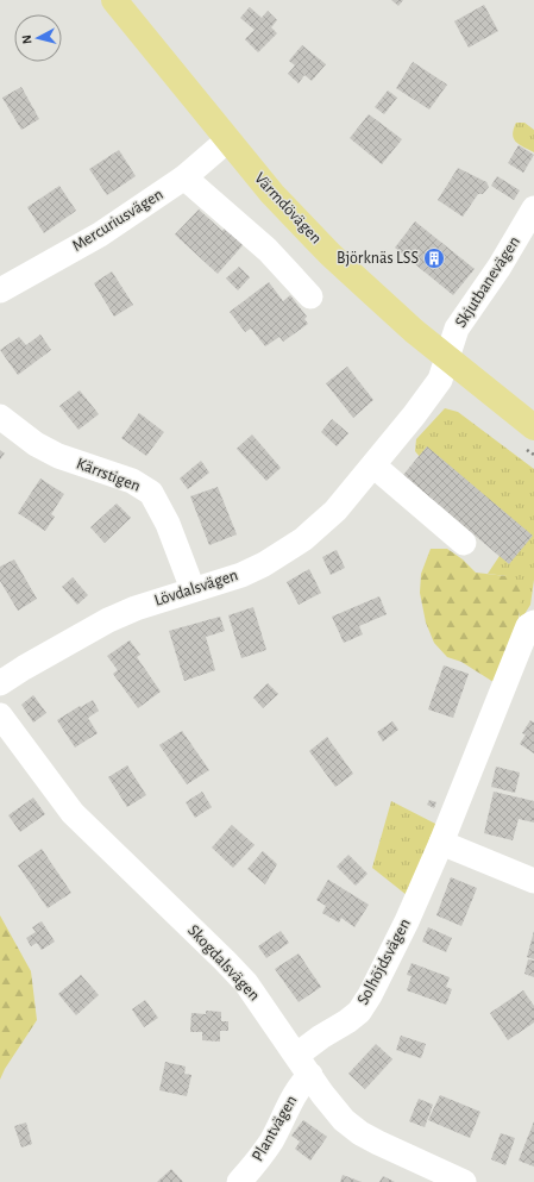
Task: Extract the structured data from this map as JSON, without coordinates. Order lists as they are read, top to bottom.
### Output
{
  "streets": {
    "main road": ["Värmdövägen"],
    "street": [
      "Mercuriusvägen",
      "Skjutbanevägen",
      "Kärrstigen",
      "Lövdalsvägen",
      "Solhöjdsvägen",
      "Skogdalsvägen",
      "Plantvägen"
    ]
  },
  "crossings": [
    ["Värmdövägen", "Mercuriusvägen"],
    ["Värmdövägen", "Skjutbanevägen"],
    ["Värmdövägen", "Lövdalsvägen"],
    ["Skjutbanevägen", "Lövdalsvägen"],
    ["Kärrstigen", "Lövdalsvägen"],
    ["Solhöjdsvägen", "Skogdalsvägen"],
    ["Skogdalsvägen", "Plantvägen"]
  ],
  "places": {
    "building": ["Björknäs LSS"]
  },
  "north": "left"
}
